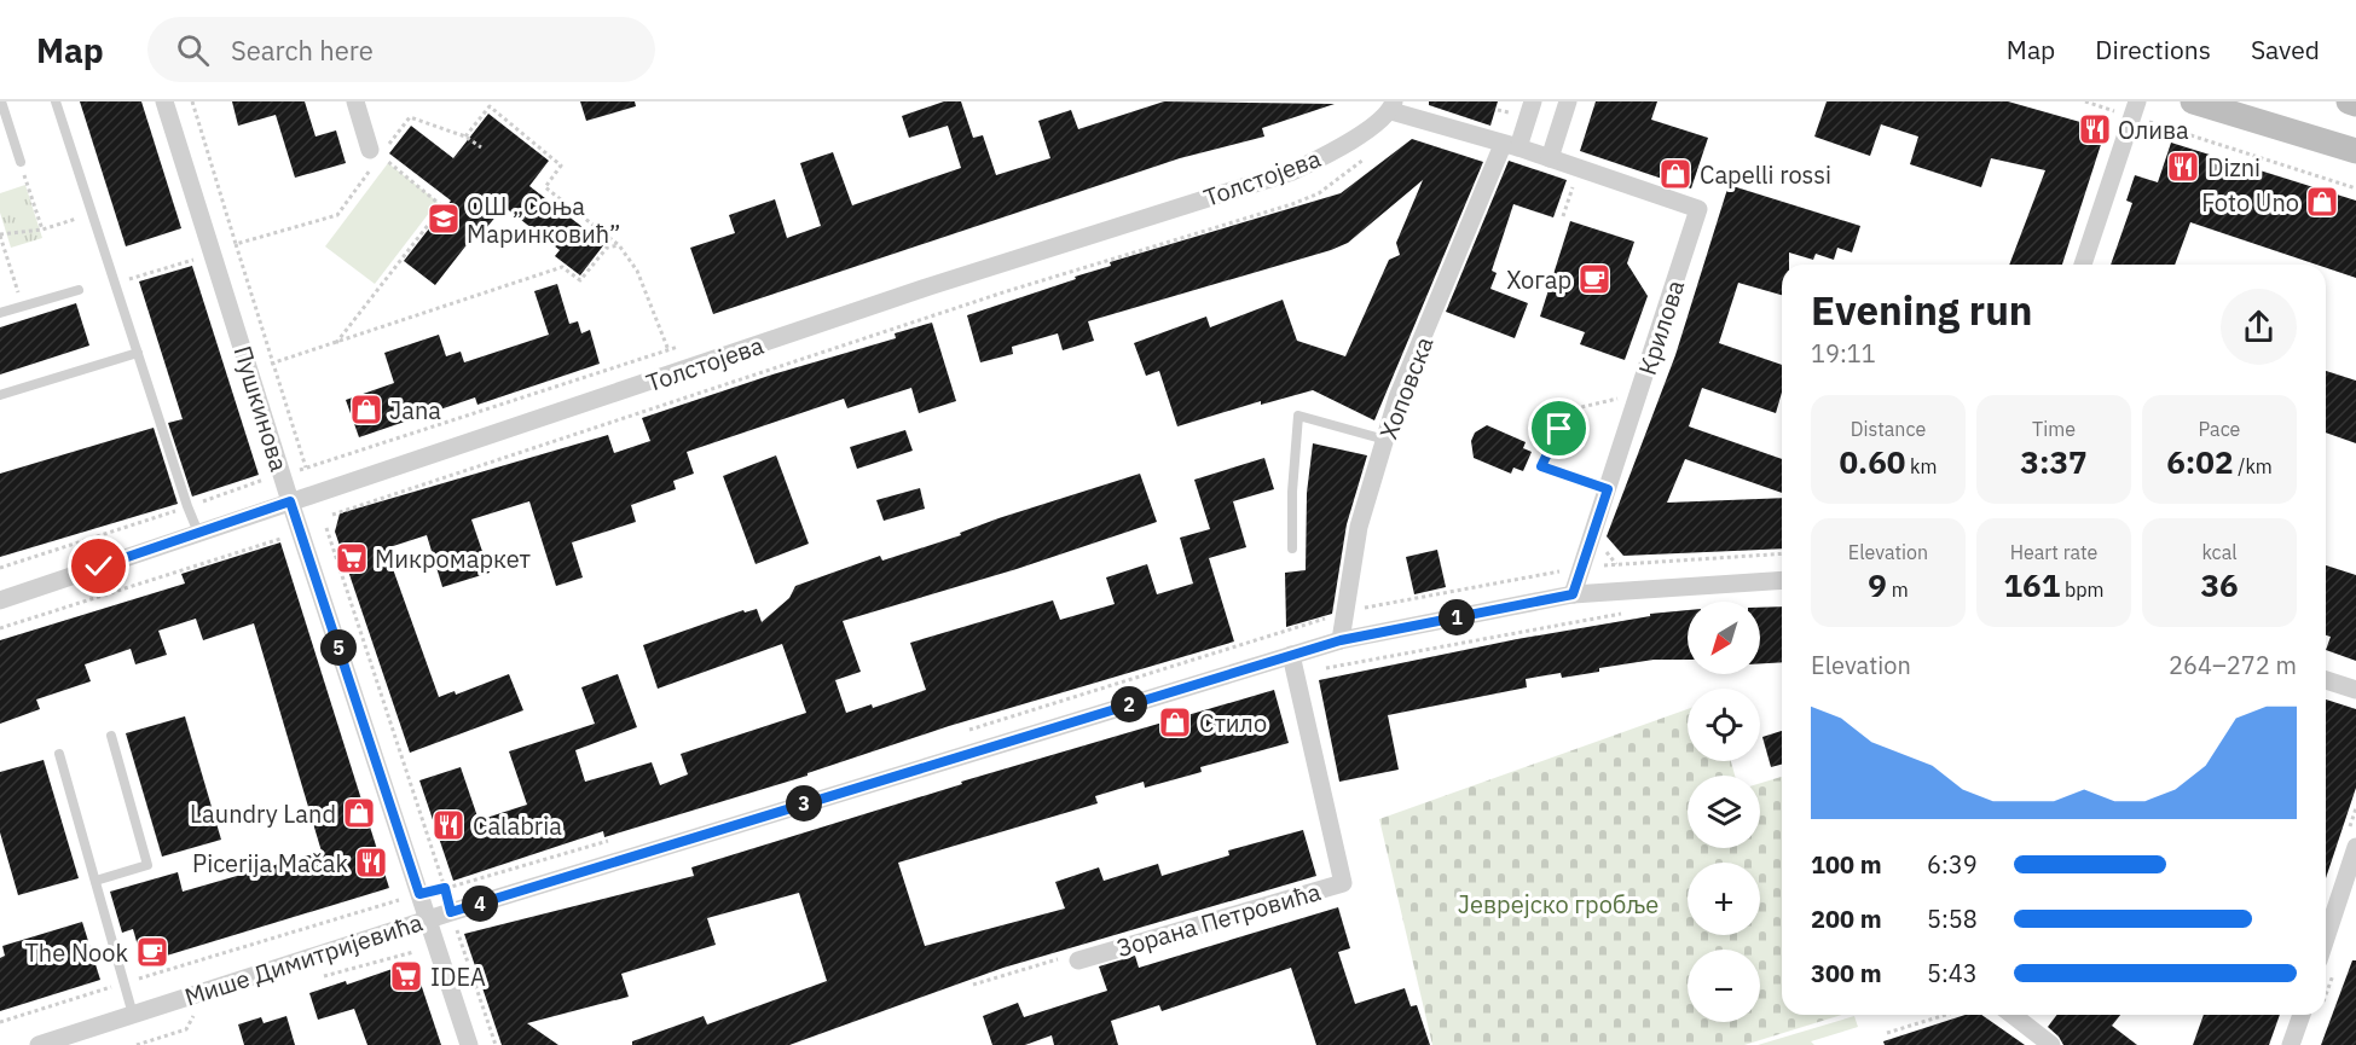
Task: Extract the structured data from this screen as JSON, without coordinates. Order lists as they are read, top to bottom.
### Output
{
  "streets": {
    "street": [
      "Толстојева",
      "Крилова",
      "Хоповска",
      "Пушкинова",
      "Зорана Петровића",
      "Мише Димитријевића"
    ]
  },
  "crossings": [
    ["Толстојева", "Крилова"],
    ["Толстојева", "Пушкинова"],
    ["Крилова", "Хоповска"],
    ["Крилова", "Мише Димитријевића"],
    ["Хоповска", "Мише Димитријевића"],
    ["Пушкинова", "Мише Димитријевића"],
    ["Зорана Петровића", "Мише Димитријевића"]
  ],
  "parks": ["Јеврејско гробље"],
  "places": {
    "restaurant": [
      "Олива",
      "Dizni",
      "Calabria",
      "Picerija Mačak"
    ],
    "shop": [
      "Capelli rossi",
      "Foto Uno",
      "Jana",
      "Стило",
      "Laundry Land"
    ],
    "school or university": ["ОШ „Соња Маринковић”"],
    "cafe": ["Хогар", "The Nook"],
    "supermarket": ["Микромаркет", "IDEA"]
  },
  "north": "bottom left",
  "page": {
    "header": "Map",
    "search": "Search here",
    "nav": ["Map", "Directions", "Saved"],
    "heading": ["Evening run", "19:11"],
    "stats": [
      ["Distance", "0.60 km"],
      ["Time", "3:37"],
      ["Pace", "6:02 /km"],
      ["Elevation", "9 m"],
      ["Heart rate", "161 bpm"],
      ["kcal", "36"]
    ],
    "pins": [
      "1",
      "5",
      "2",
      "3",
      "4"
    ],
    "map_buttons": ["+", "−"],
    "chart": ["Elevation", "264–272 m"],
    "list": [
      {
        "name": "100 m",
        "note": "6:39"
      },
      {
        "name": "200 m",
        "note": "5:58"
      },
      {
        "name": "300 m",
        "note": "5:43"
      }
    ]
  }
}
